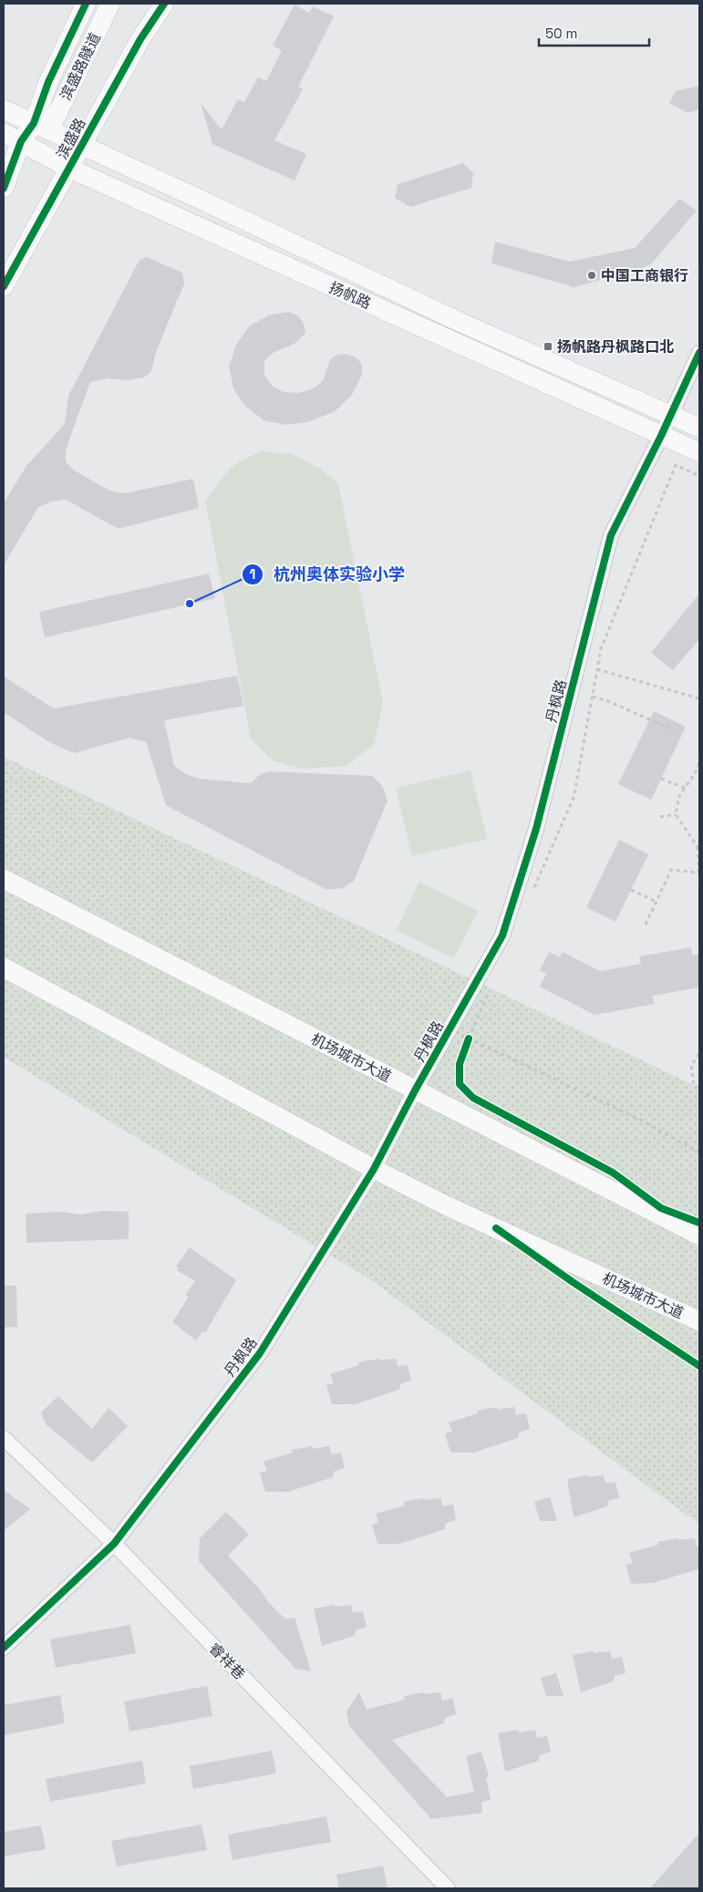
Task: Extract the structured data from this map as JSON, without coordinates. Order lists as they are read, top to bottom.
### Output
{
  "streets": {
    "main road": [
      "滨盛路隧道",
      "滨盛路",
      "扬帆路",
      "机场城市大道"
    ],
    "street": ["丹枫路", "睿祥巷"]
  },
  "crossings": [
    ["滨盛路", "扬帆路"],
    ["扬帆路", "丹枫路"],
    ["丹枫路", "机场城市大道"],
    ["丹枫路", "睿祥巷"]
  ],
  "places": {
    "other": ["中国工商银行", "杭州奥体实验小学"],
    "transit": ["扬帆路丹枫路口北"]
  },
  "scale_bar": "50 m"
}
